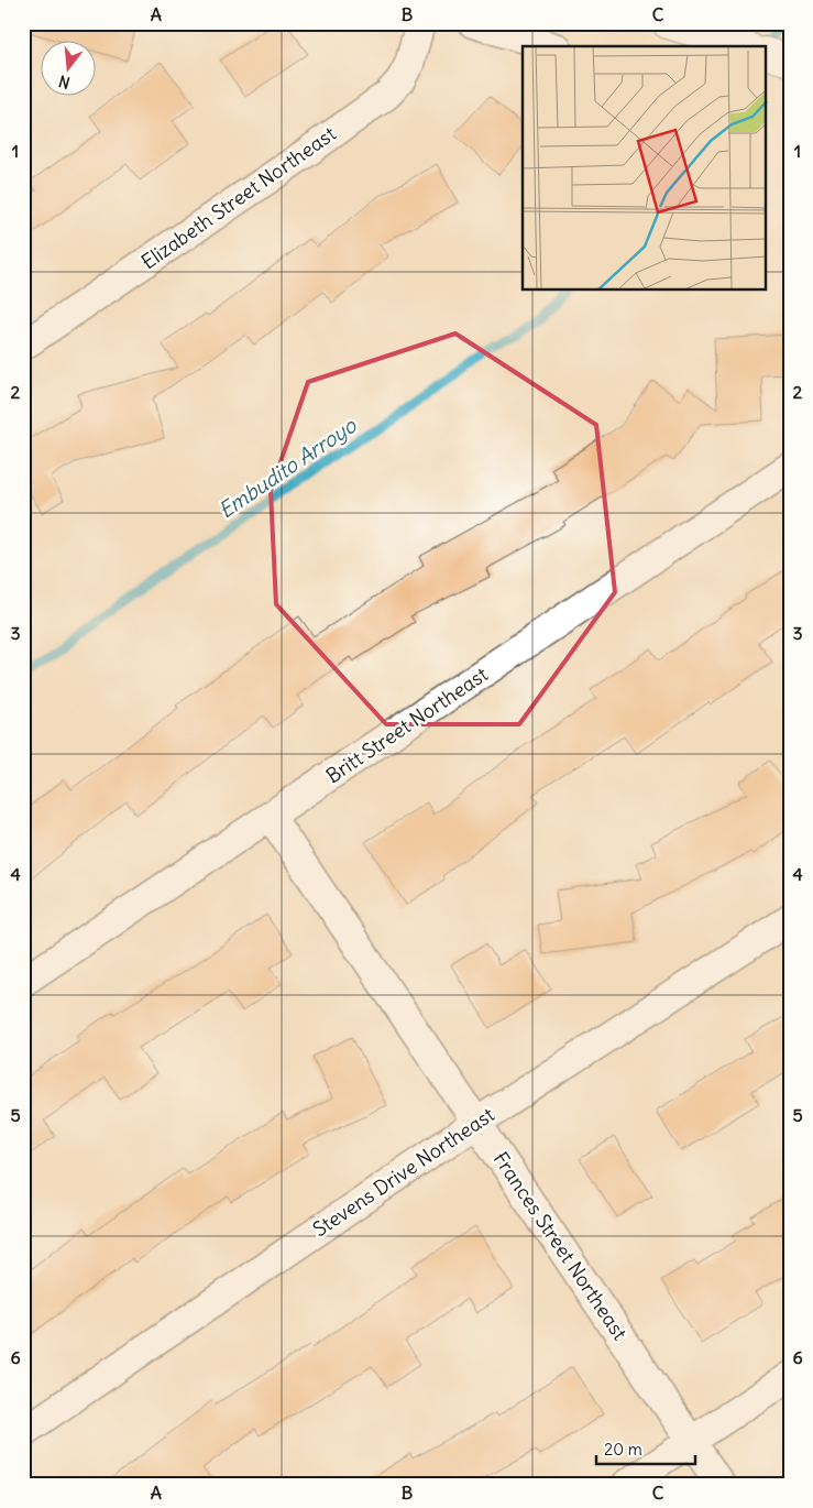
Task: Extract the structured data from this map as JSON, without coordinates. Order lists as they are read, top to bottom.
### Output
{
  "streets": {
    "street": [
      "Elizabeth Street Northeast",
      "Britt Street Northeast",
      "Stevens Drive Northeast",
      "Frances Street Northeast"
    ]
  },
  "crossings": [
    ["Britt Street Northeast", "Frances Street Northeast"],
    ["Stevens Drive Northeast", "Frances Street Northeast"]
  ],
  "water": ["Embudito Arroyo"],
  "scale_bar": "20 m",
  "north": "bottom",
  "grid": {
    "columns": ["A", "B", "C"],
    "rows": [
      "1",
      "2",
      "3",
      "4",
      "5",
      "6"
    ]
  }
}
